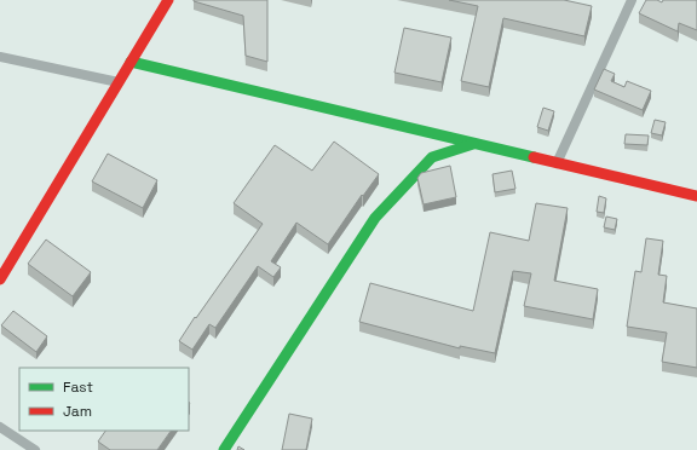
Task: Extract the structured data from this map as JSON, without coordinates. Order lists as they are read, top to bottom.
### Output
{
  "legend": ["Fast", "Jam"]
}
